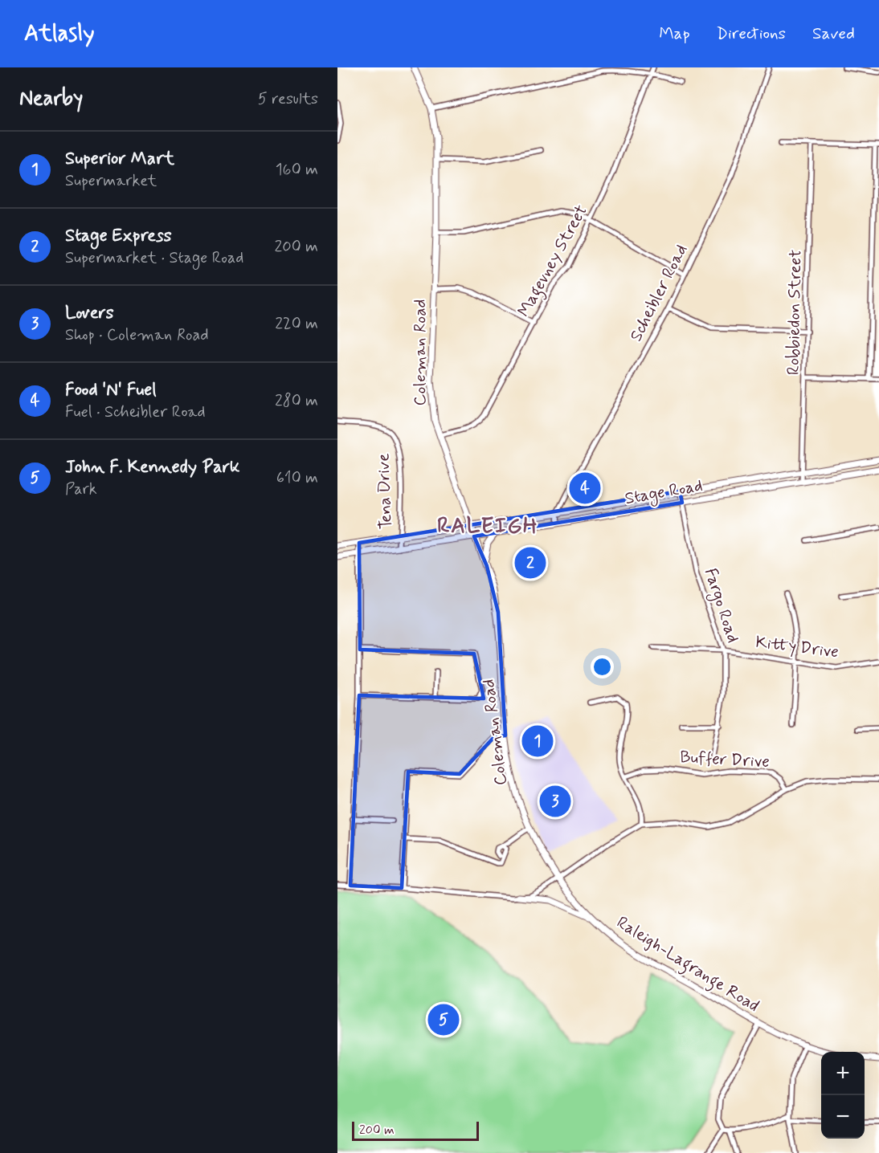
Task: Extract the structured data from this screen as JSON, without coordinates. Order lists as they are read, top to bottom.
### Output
{
  "streets": {
    "main road": ["Coleman Road", "Stage Road", "Raleigh-Lagrange Road"],
    "street": [
      "Magevney Street",
      "Scheibler Road",
      "Robbiedon Street",
      "Tena Drive",
      "Fargo Road",
      "Kitty Drive",
      "Buffer Drive"
    ]
  },
  "crossings": [
    ["Magevney Street", "Coleman Road"],
    ["Scheibler Road", "Stage Road"],
    ["Robbiedon Street", "Stage Road"],
    ["Coleman Road", "Stage Road"],
    ["Coleman Road", "Raleigh-Lagrange Road"],
    ["Tena Drive", "Stage Road"],
    ["Stage Road", "Fargo Road"],
    ["Fargo Road", "Kitty Drive"]
  ],
  "districts": ["RALEIGH"],
  "scale_bar": "200 m",
  "page": {
    "header": "Atlasly",
    "nav": ["Map", "Directions", "Saved"],
    "heading": ["Nearby", "5 results"],
    "list": [
      {
        "mark": "1",
        "name": "Superior Mart",
        "note": "Supermarket",
        "value": "160 m"
      },
      {
        "mark": "2",
        "name": "Stage Express",
        "note": "Supermarket · Stage Road",
        "value": "200 m"
      },
      {
        "mark": "3",
        "name": "Lovers",
        "note": "Shop · Coleman Road",
        "value": "220 m"
      },
      {
        "mark": "4",
        "name": "Food 'N' Fuel",
        "note": "Fuel · Scheibler Road",
        "value": "280 m"
      },
      {
        "mark": "5",
        "name": "John F. Kennedy Park",
        "note": "Park",
        "value": "610 m"
      }
    ],
    "pins": [
      "4",
      "2",
      "1",
      "3",
      "5"
    ],
    "map_buttons": ["+", "−"],
    "scale": "200 m"
  }
}
